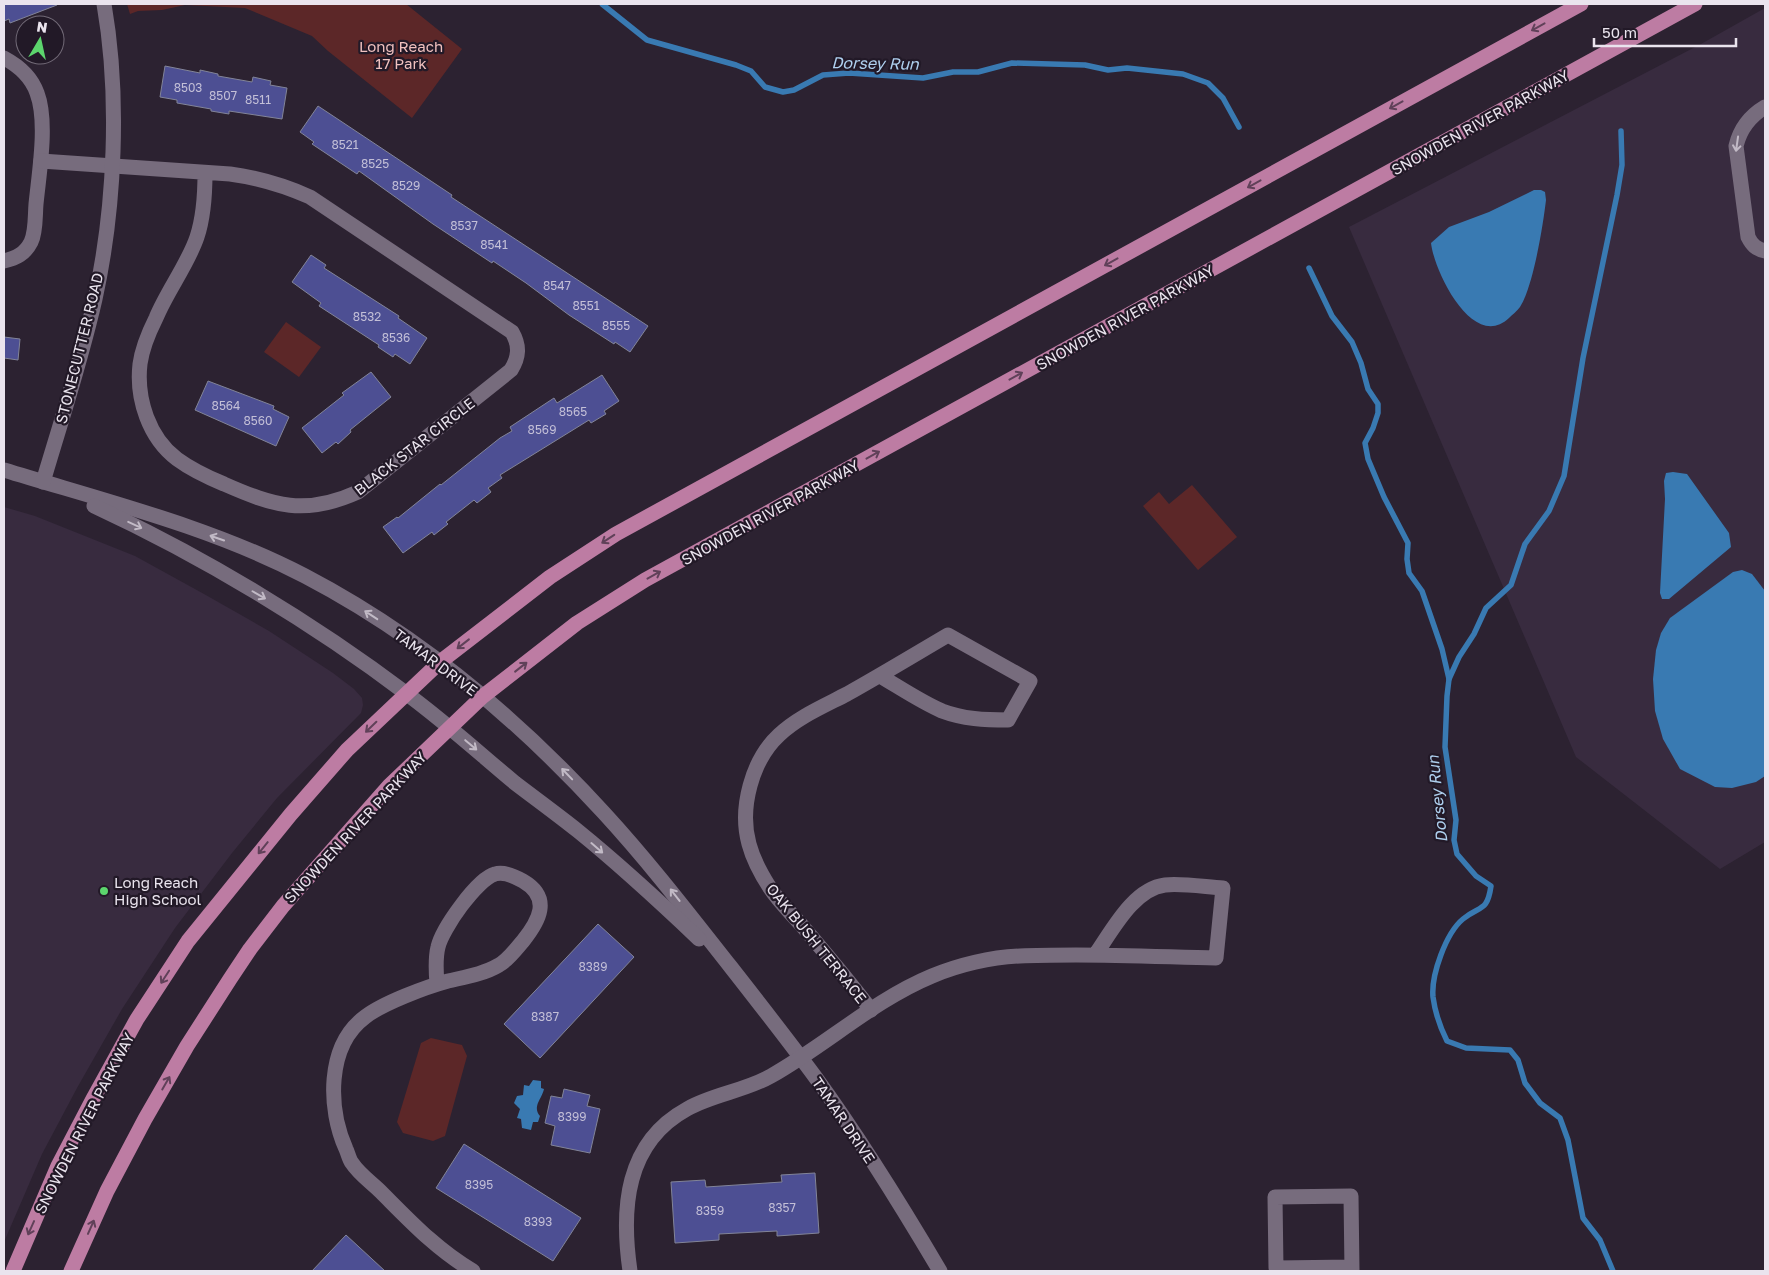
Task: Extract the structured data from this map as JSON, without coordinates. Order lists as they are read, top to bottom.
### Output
{
  "streets": {
    "main road": ["SNOWDEN RIVER PARKWAY"],
    "street": [
      "STONECUTTER ROAD",
      "BLACK STAR CIRCLE",
      "TAMAR DRIVE",
      "OAK BUSH TERRACE"
    ]
  },
  "crossings": [
    ["SNOWDEN RIVER PARKWAY", "TAMAR DRIVE"],
    ["STONECUTTER ROAD", "BLACK STAR CIRCLE"],
    ["STONECUTTER ROAD", "TAMAR DRIVE"]
  ],
  "water": ["Dorsey Run"],
  "parks": ["Long Reach 17 Park"],
  "places": ["Long Reach High School"],
  "house_numbers": [
    "8503",
    "8507",
    "8511",
    "8521",
    "8525",
    "8529",
    "8537",
    "8541",
    "8547",
    "8551",
    "8532",
    "8555",
    "8536",
    "8564",
    "8565",
    "8560",
    "8569",
    "8389",
    "8387",
    "8399",
    "8395",
    "8357",
    "8359",
    "8393"
  ],
  "scale_bar": "50 m",
  "north": "top"
}
